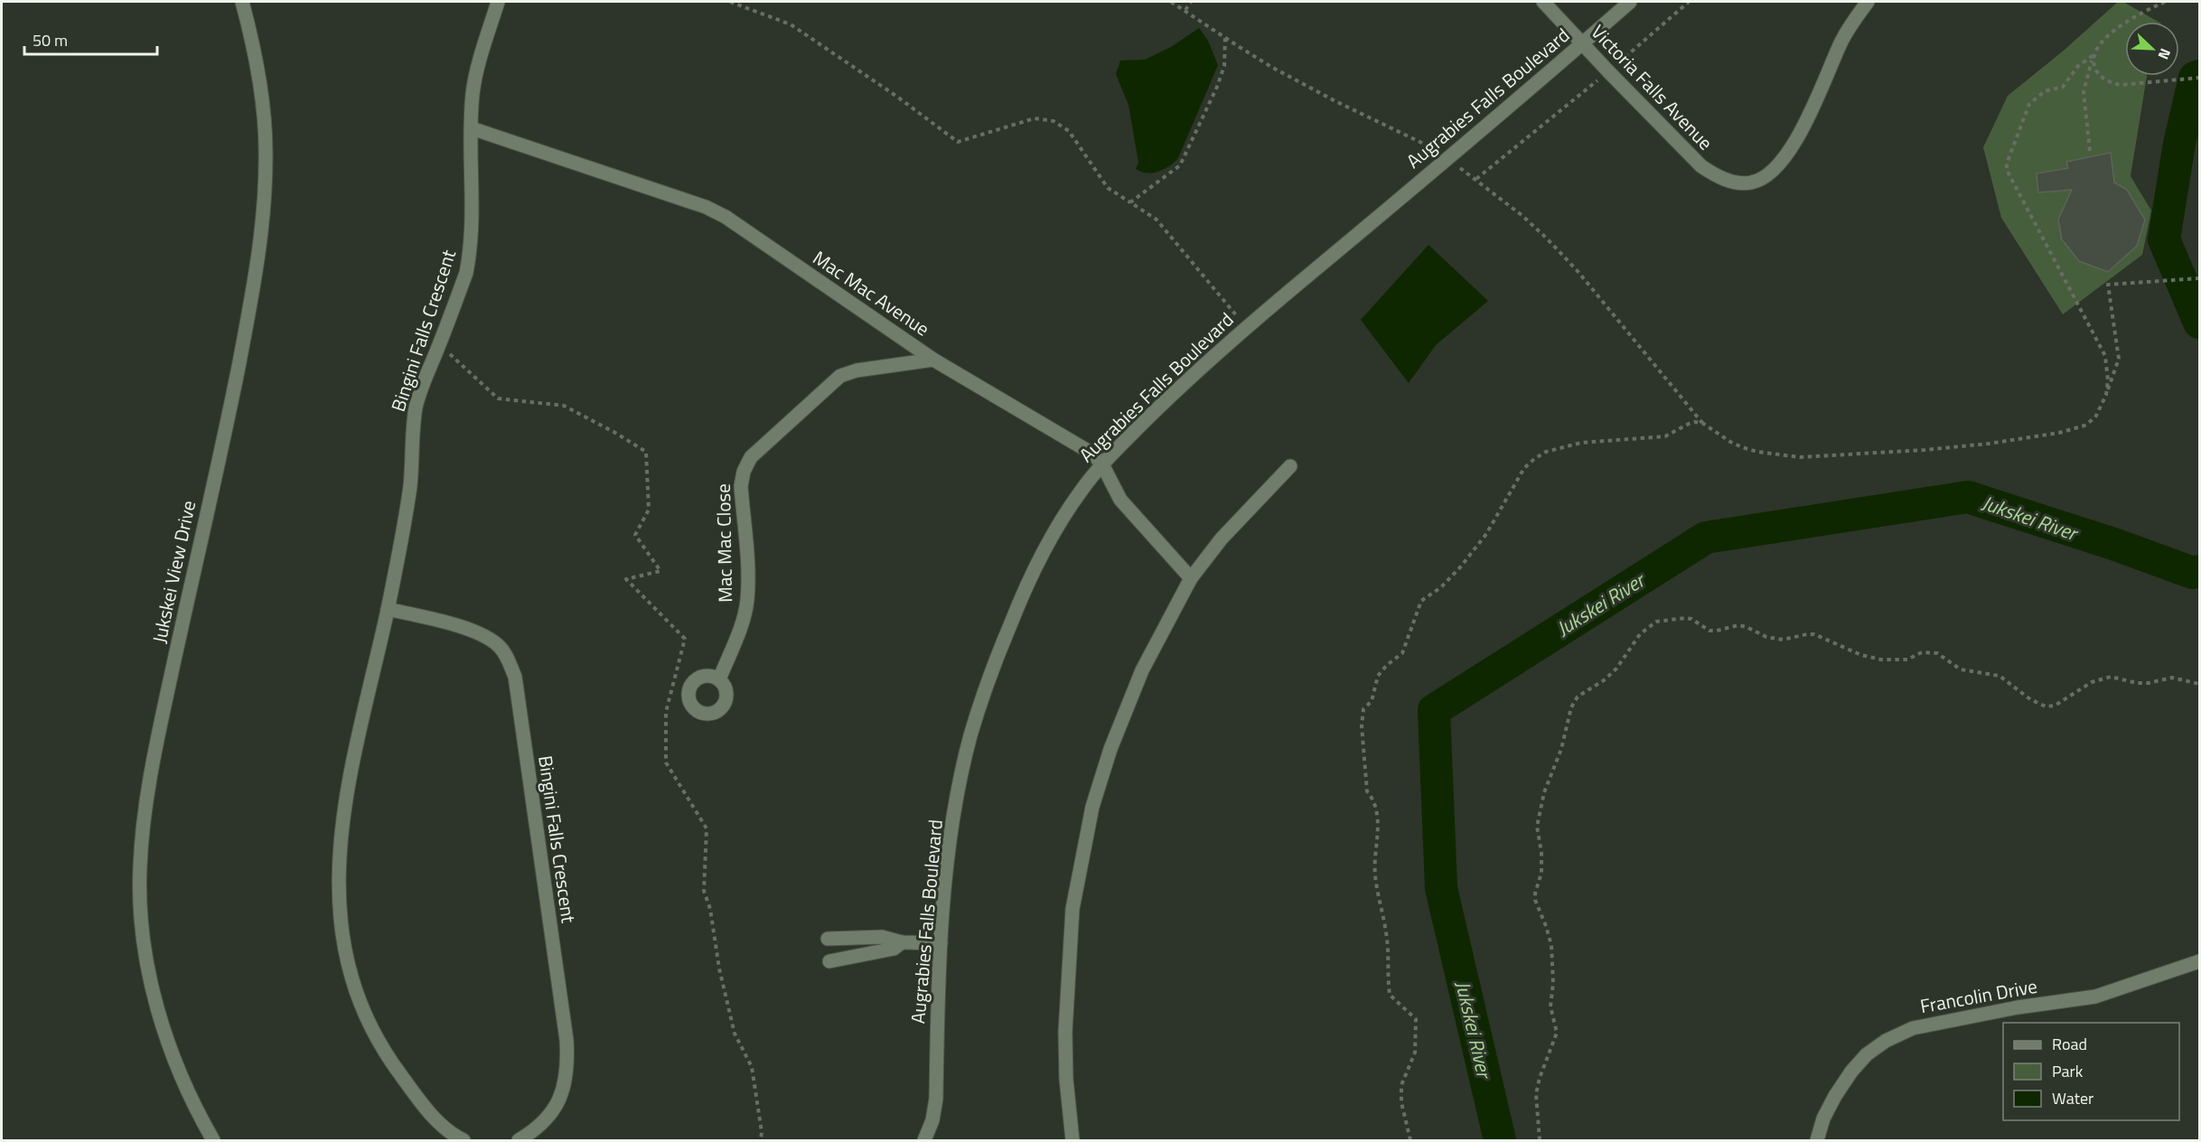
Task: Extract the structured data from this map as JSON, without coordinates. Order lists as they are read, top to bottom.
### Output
{
  "streets": {
    "street": [
      "Victoria Falls Avenue",
      "Augrabies Falls Boulevard",
      "Mac Mac Avenue",
      "Bingini Falls Crescent",
      "Mac Mac Close",
      "Jukskei View Drive",
      "Francolin Drive"
    ]
  },
  "crossings": [
    ["Victoria Falls Avenue", "Augrabies Falls Boulevard"],
    ["Augrabies Falls Boulevard", "Mac Mac Avenue"],
    ["Mac Mac Avenue", "Bingini Falls Crescent"],
    ["Mac Mac Avenue", "Mac Mac Close"]
  ],
  "water": ["Jukskei River"],
  "legend": ["Road", "Park", "Water"],
  "scale_bar": "50 m",
  "north": "bottom right"
}
